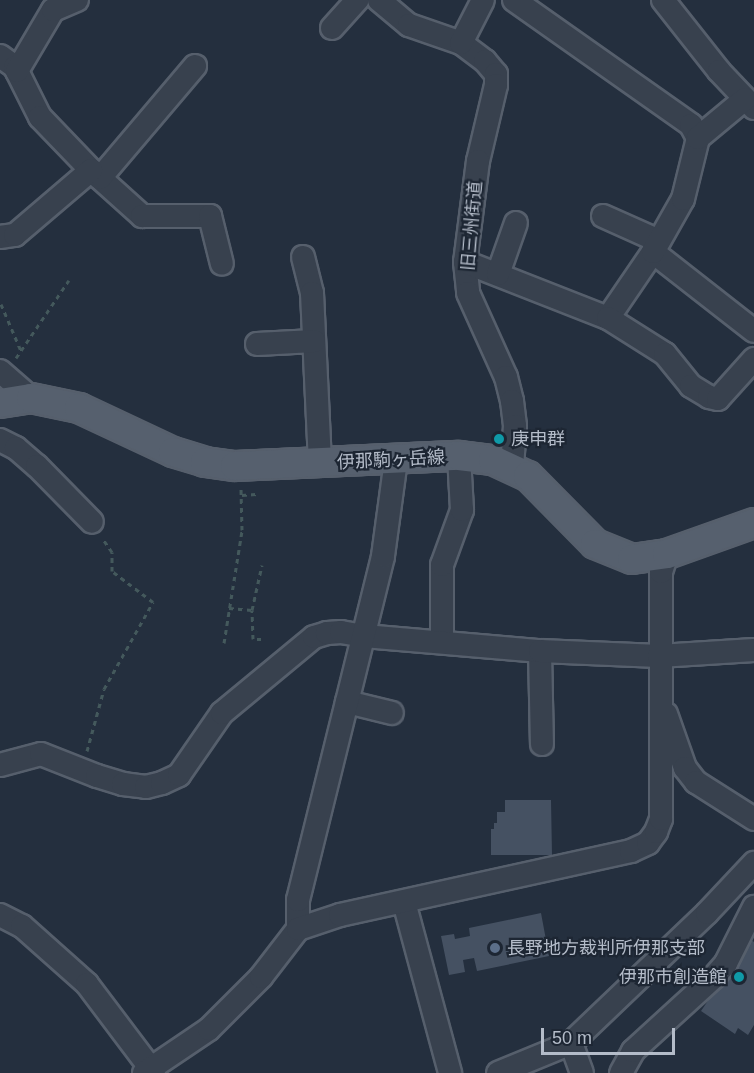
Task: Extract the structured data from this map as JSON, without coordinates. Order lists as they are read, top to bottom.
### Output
{
  "streets": {
    "main road": ["伊那駒ヶ岳線"],
    "street": ["旧三州街道"]
  },
  "crossings": [
    ["旧三州街道", "伊那駒ヶ岳線"]
  ],
  "places": ["庚申群", "長野地方裁判所伊那支部", "伊那市創造館"],
  "scale_bar": "50 m"
}
